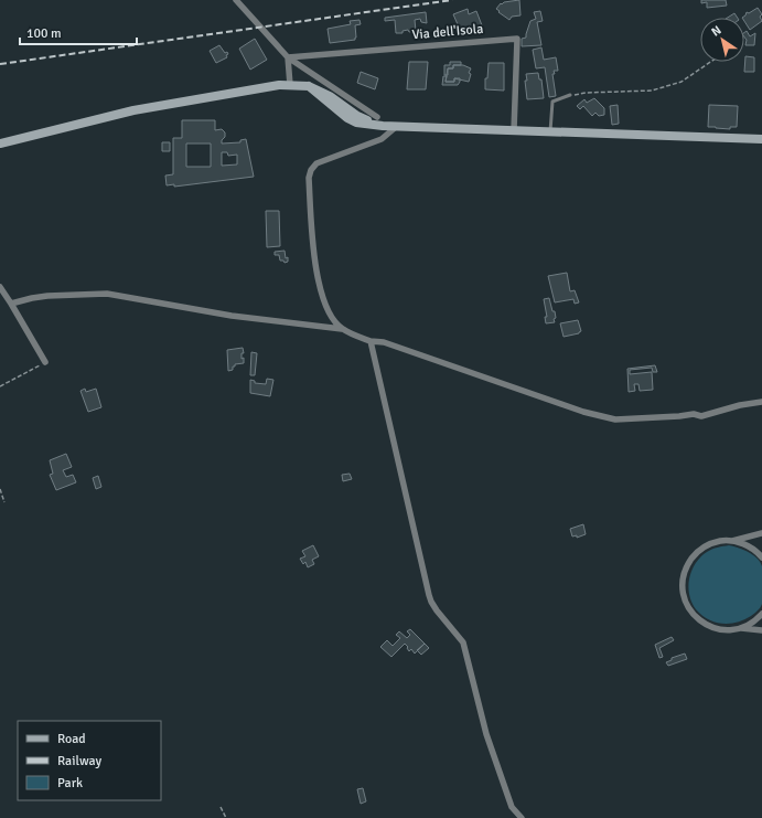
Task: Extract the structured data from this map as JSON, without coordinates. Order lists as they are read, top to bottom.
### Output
{
  "streets": {
    "street": ["Via dell'Isola"]
  },
  "legend": ["Road", "Railway", "Park"],
  "scale_bar": "100 m",
  "north": "top left"
}
